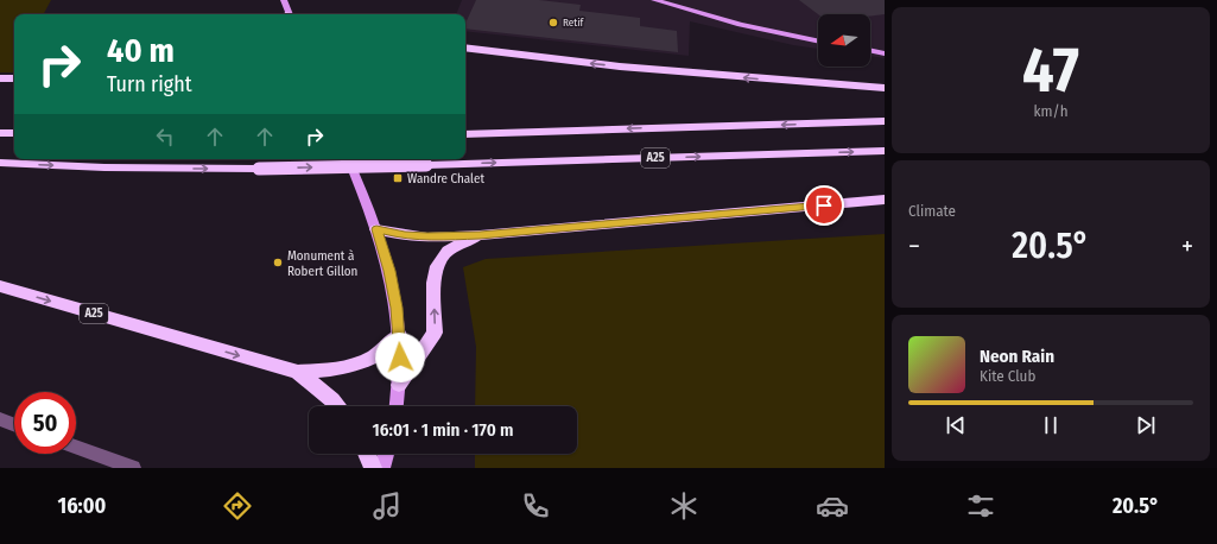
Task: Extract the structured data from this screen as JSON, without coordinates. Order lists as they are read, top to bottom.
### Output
{
  "streets": {
    "highway": ["A25"]
  },
  "places": {
    "other": ["Retif", "Monument à Robert Gillon"],
    "transit": ["Wandre Chalet"]
  },
  "north": "left",
  "page": {
    "tile": [
      ["47", "km/h"],
      "Climate"
    ],
    "turn": ["40 m", "Turn right"],
    "heat": ["−", "20.5°", "+"],
    "song": ["Neon Rain", "Kite Club"],
    "limit": "50",
    "trip": "16:01 · 1 min · 170 m",
    "tabs": ["16:00", "20.5°"]
  }
}
